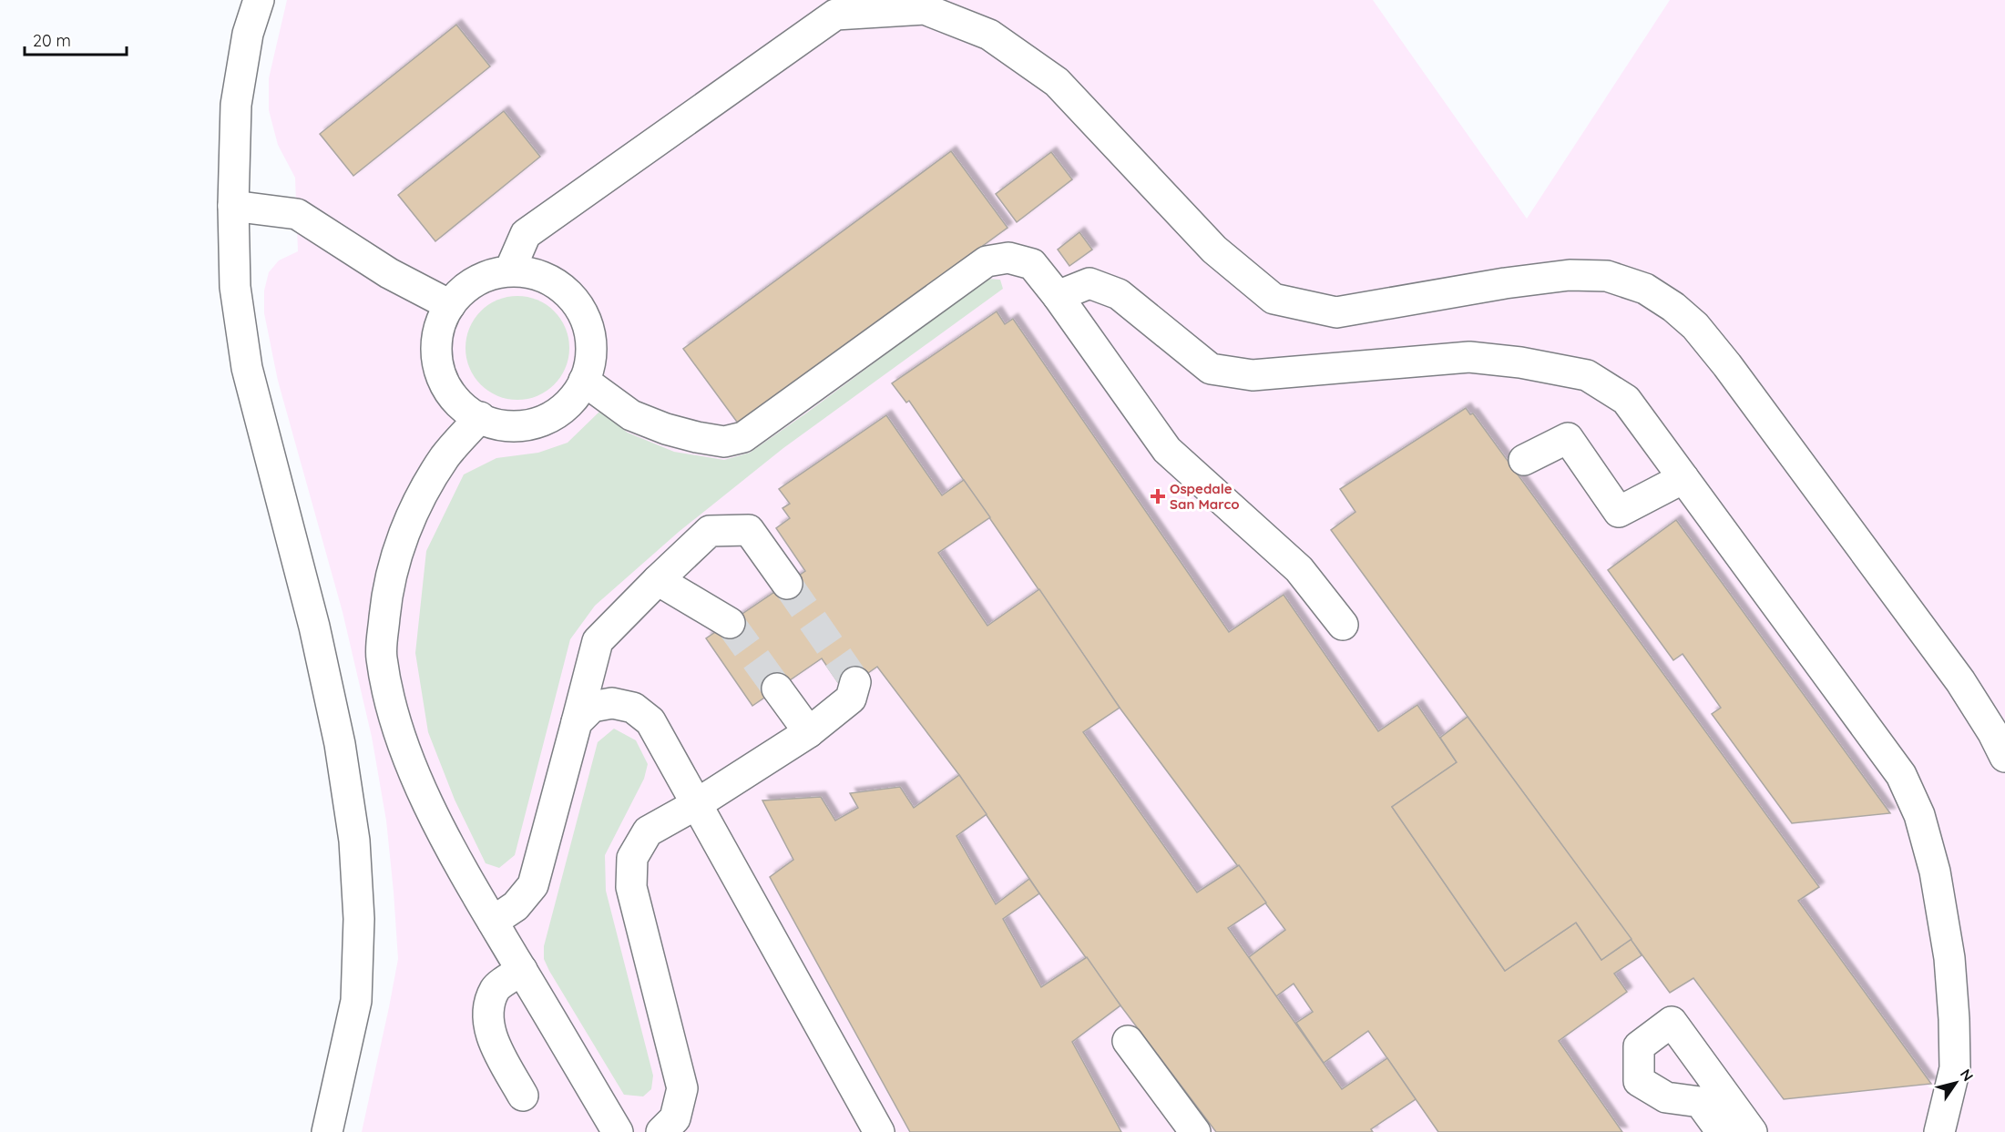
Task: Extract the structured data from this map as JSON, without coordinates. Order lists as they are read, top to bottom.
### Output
{
  "places": {
    "health": ["Ospedale San Marco"]
  },
  "scale_bar": "20 m",
  "north": "top right"
}
